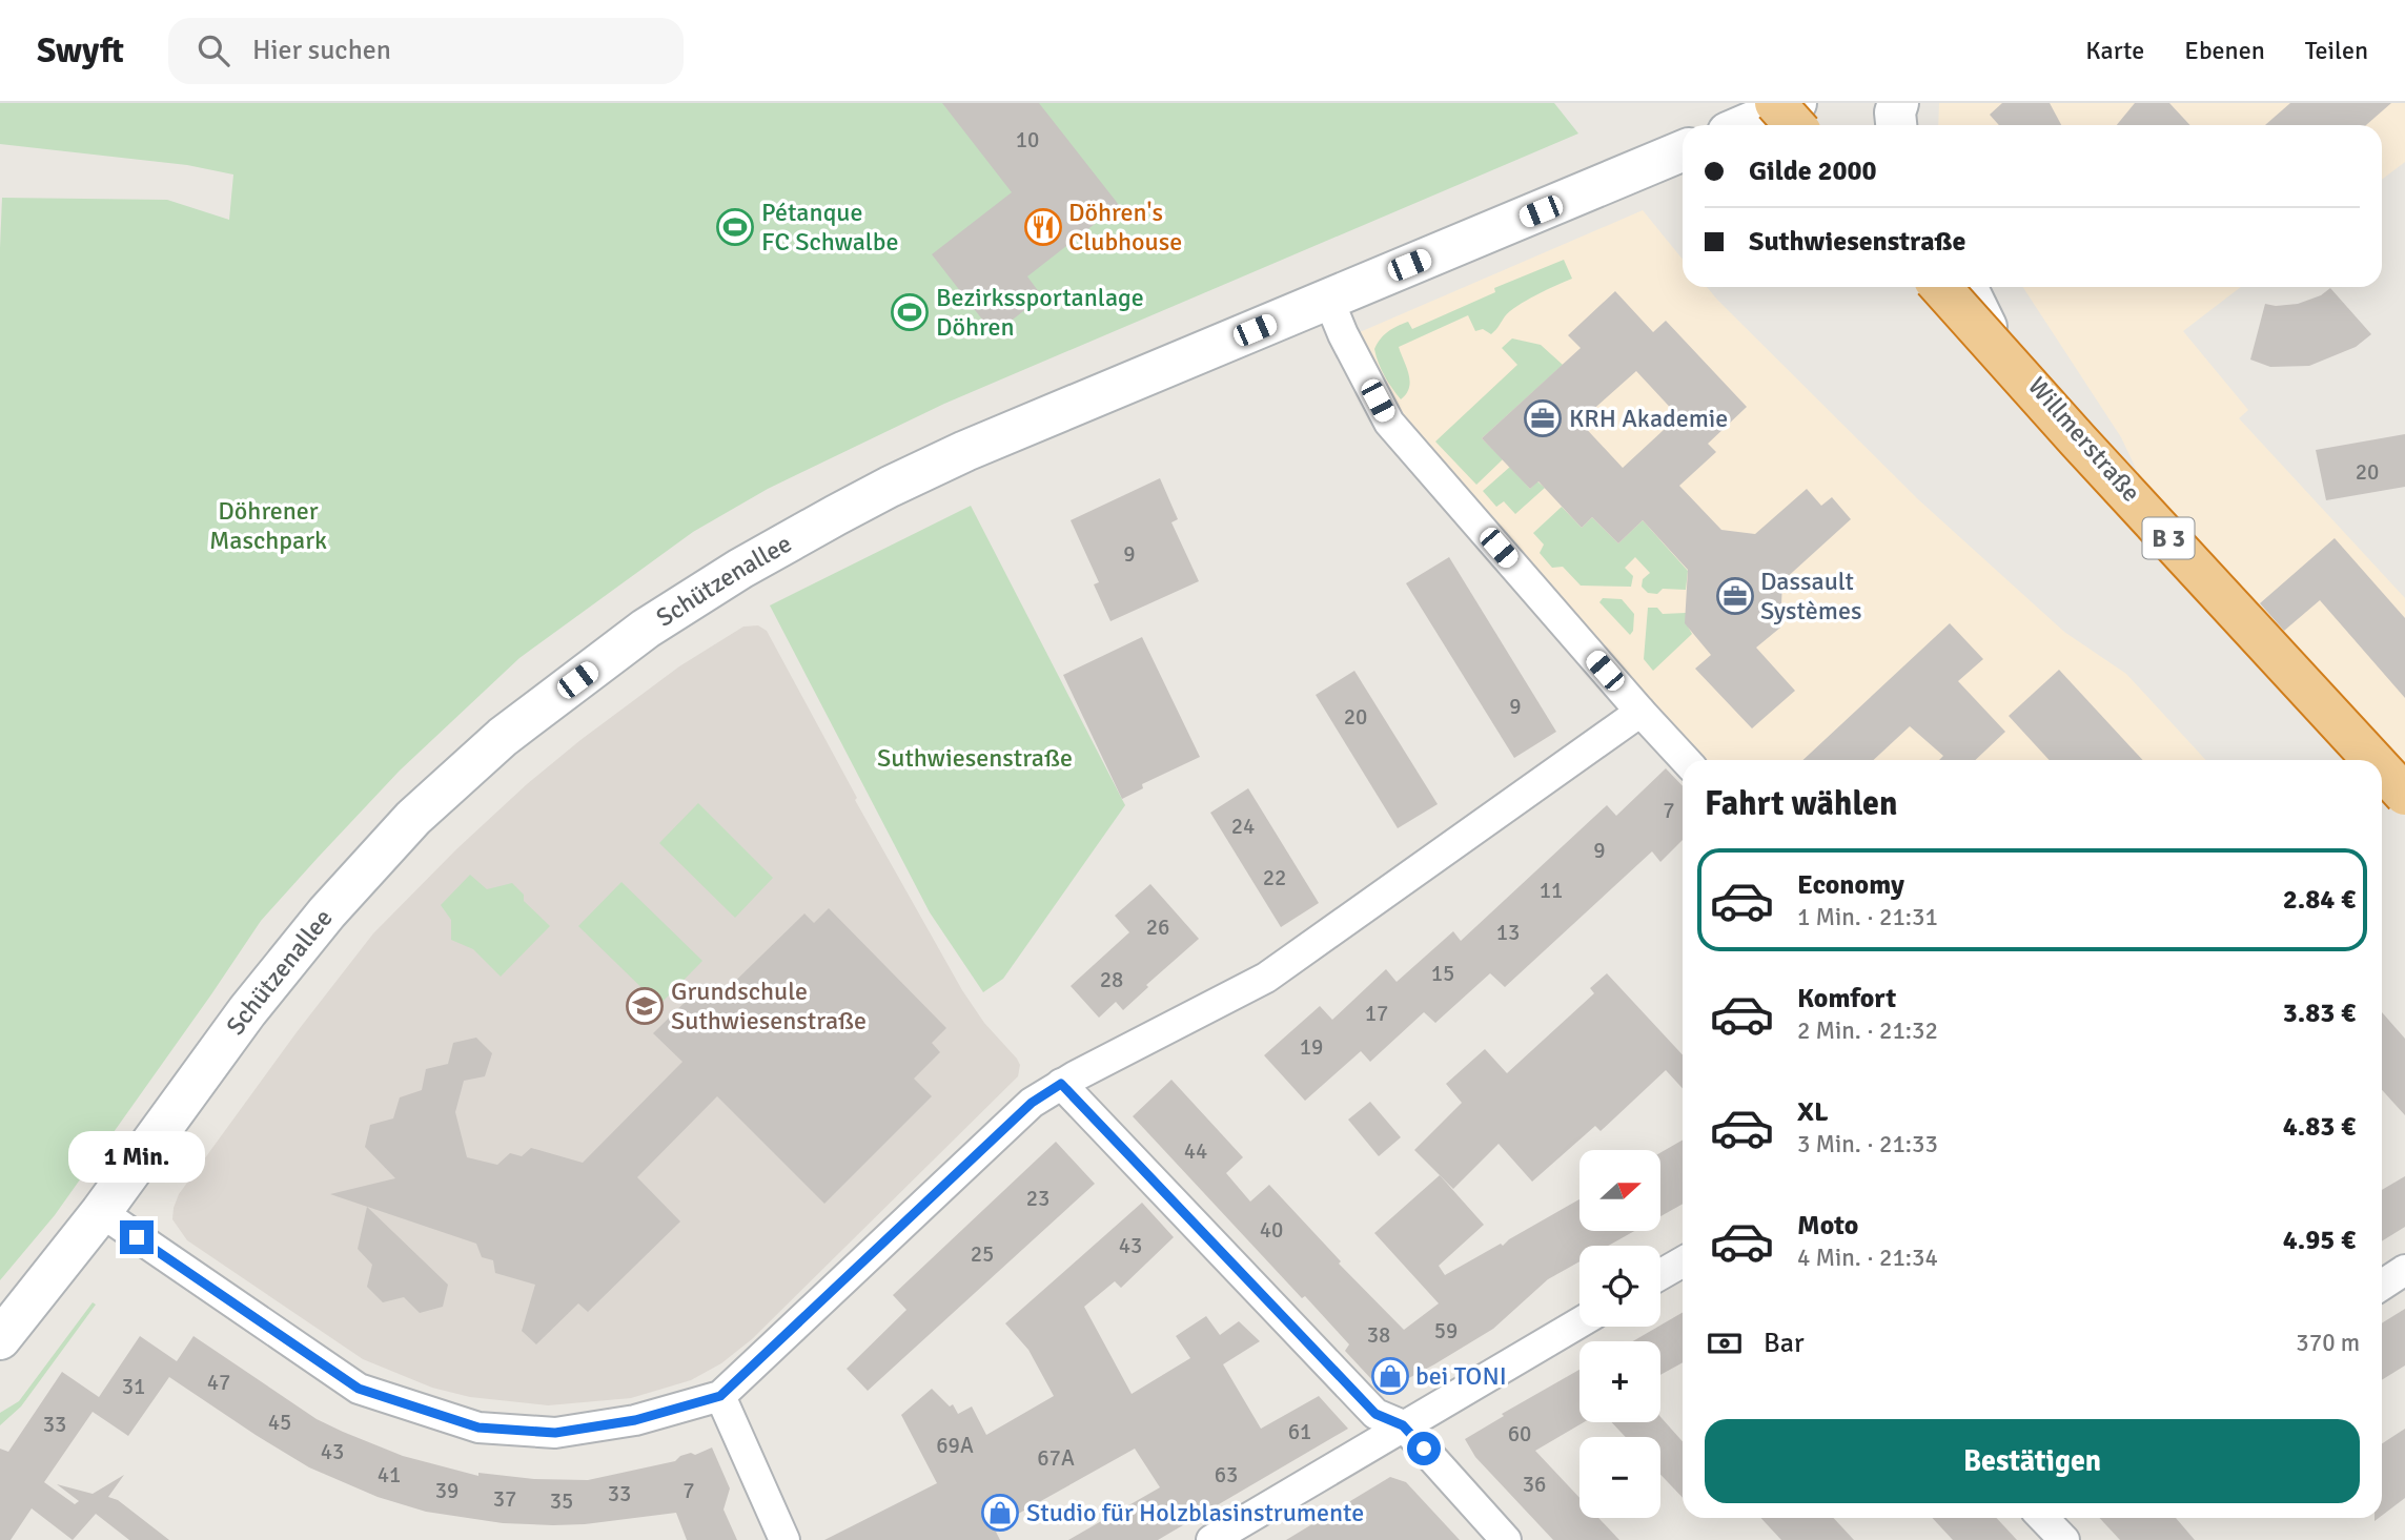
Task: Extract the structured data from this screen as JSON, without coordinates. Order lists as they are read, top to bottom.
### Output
{
  "streets": {
    "highway": ["B 3"],
    "street": ["Willmerstraße", "Schützenallee"]
  },
  "parks": ["Döhrener Maschpark", "Suthwiesenstraße"],
  "places": {
    "sports": ["Pétanque FC Schwalbe", "Bezirkssportanlage Döhren"],
    "restaurant": ["Döhren's Clubhouse"],
    "office": ["KRH Akademie", "Dassault Systèmes"],
    "school or university": ["Grundschule Suthwiesenstraße"],
    "shop": ["bei TONI", "Studio für Holzblasinstrumente"]
  },
  "house_numbers": [
    "10",
    "20",
    "9",
    "9",
    "20",
    "7",
    "24",
    "9",
    "22",
    "11",
    "26",
    "13",
    "15",
    "28",
    "17",
    "19",
    "44",
    "23",
    "40",
    "43",
    "25",
    "59",
    "38",
    "47",
    "31",
    "45",
    "33",
    "61",
    "60",
    "69A",
    "43",
    "67A",
    "41",
    "63",
    "36",
    "39",
    "7",
    "33",
    "37",
    "35"
  ],
  "north": "right",
  "page": {
    "header": "Swyft",
    "search": "Hier suchen",
    "nav": ["Karte", "Ebenen", "Teilen"],
    "banner": ["Gilde 2000", "Suthwiesenstraße"],
    "heading": "Fahrt wählen",
    "list": [
      {
        "name": "Economy",
        "note": "1 Min. · 21:31",
        "value": "2.84 €"
      },
      {
        "name": "Komfort",
        "note": "2 Min. · 21:32",
        "value": "3.83 €"
      },
      {
        "name": "XL",
        "note": "3 Min. · 21:33",
        "value": "4.83 €"
      },
      {
        "name": "Moto",
        "note": "4 Min. · 21:34",
        "value": "4.95 €"
      }
    ],
    "bubble": "1 Min.",
    "map_buttons": ["+", "−"],
    "pay": ["Bar", "370 m"],
    "buttons": "Bestätigen"
  }
}
